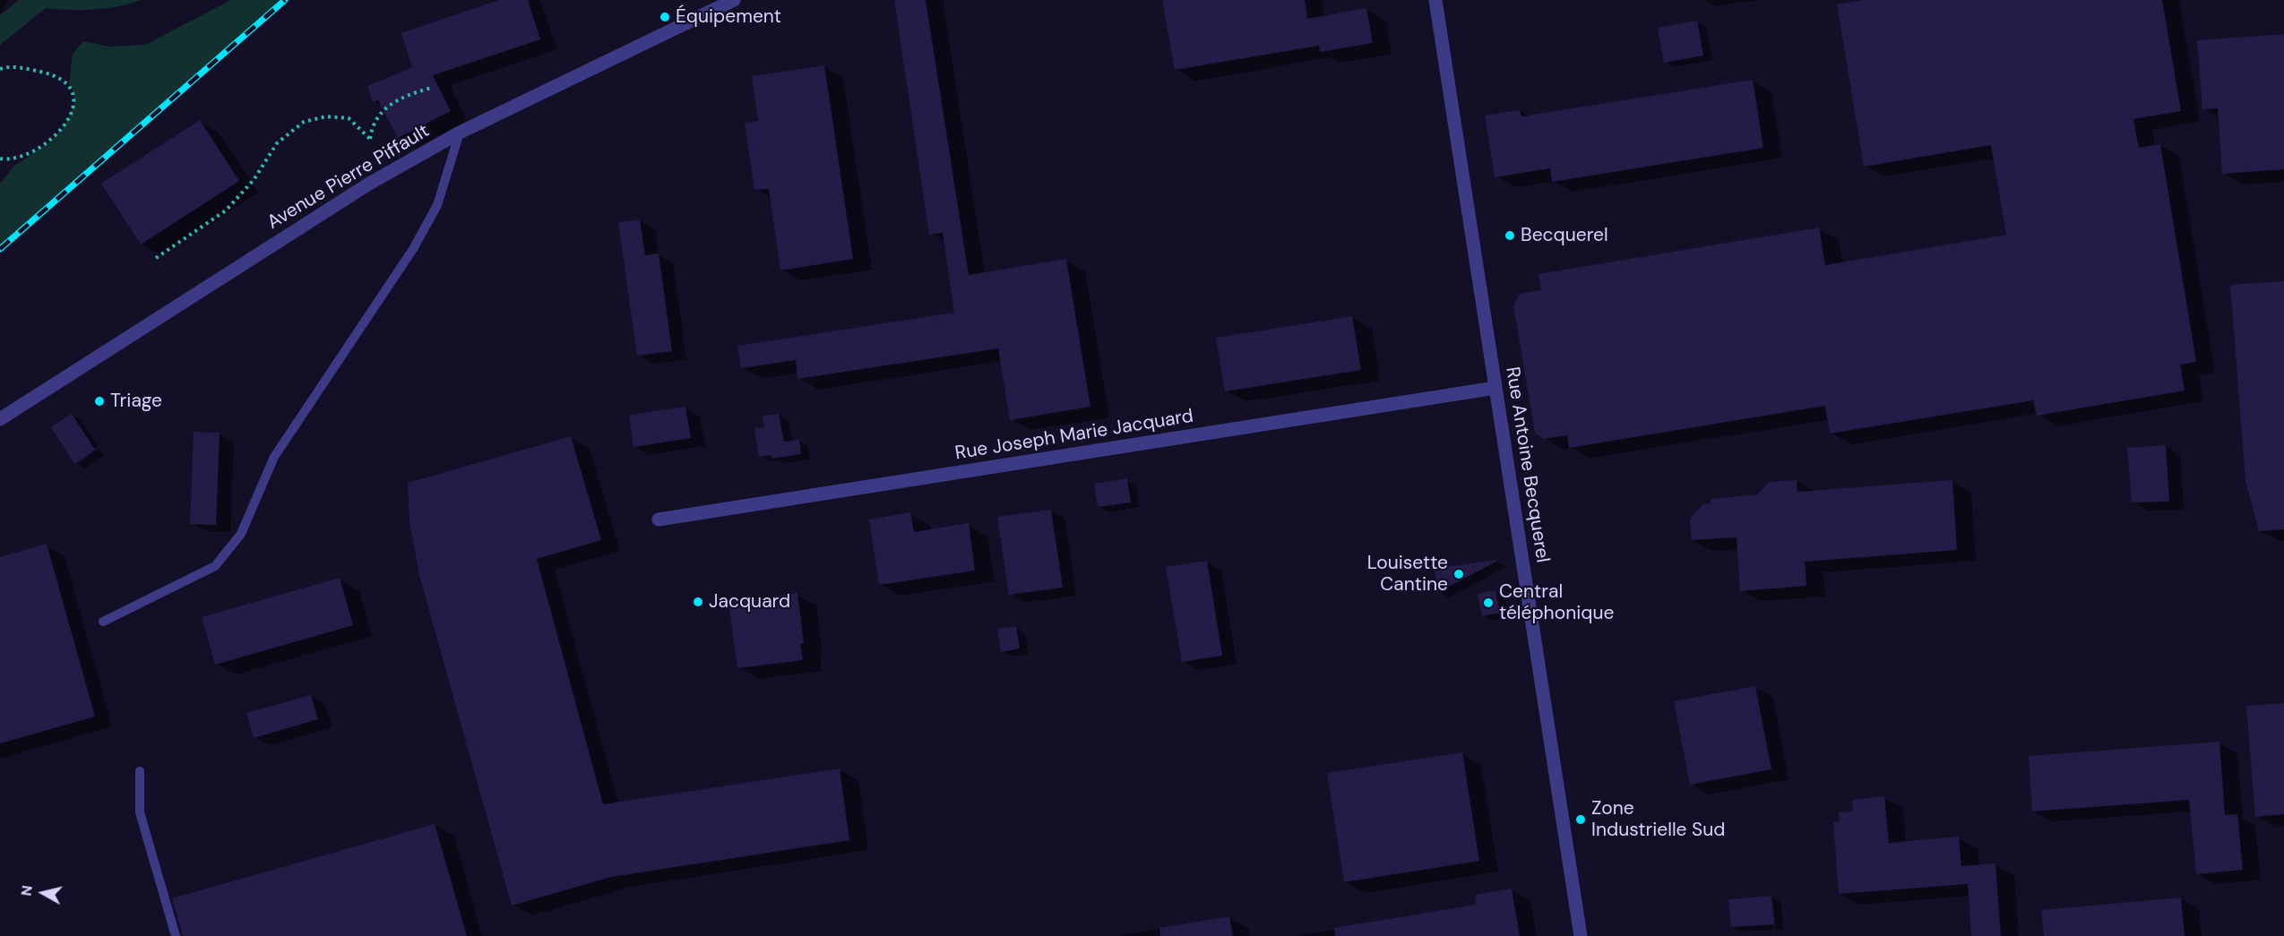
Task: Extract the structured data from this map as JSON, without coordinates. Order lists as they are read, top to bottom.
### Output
{
  "streets": {
    "street": ["Avenue Pierre Piffault", "Rue Joseph Marie Jacquard", "Rue Antoine Becquerel"]
  },
  "crossings": [
    ["Rue Joseph Marie Jacquard", "Rue Antoine Becquerel"]
  ],
  "places": [
    "Équipement",
    "Becquerel",
    "Triage",
    "Louisette Cantine",
    "Jacquard",
    "Central téléphonique",
    "Zone Industrielle Sud"
  ],
  "north": "left"
}
